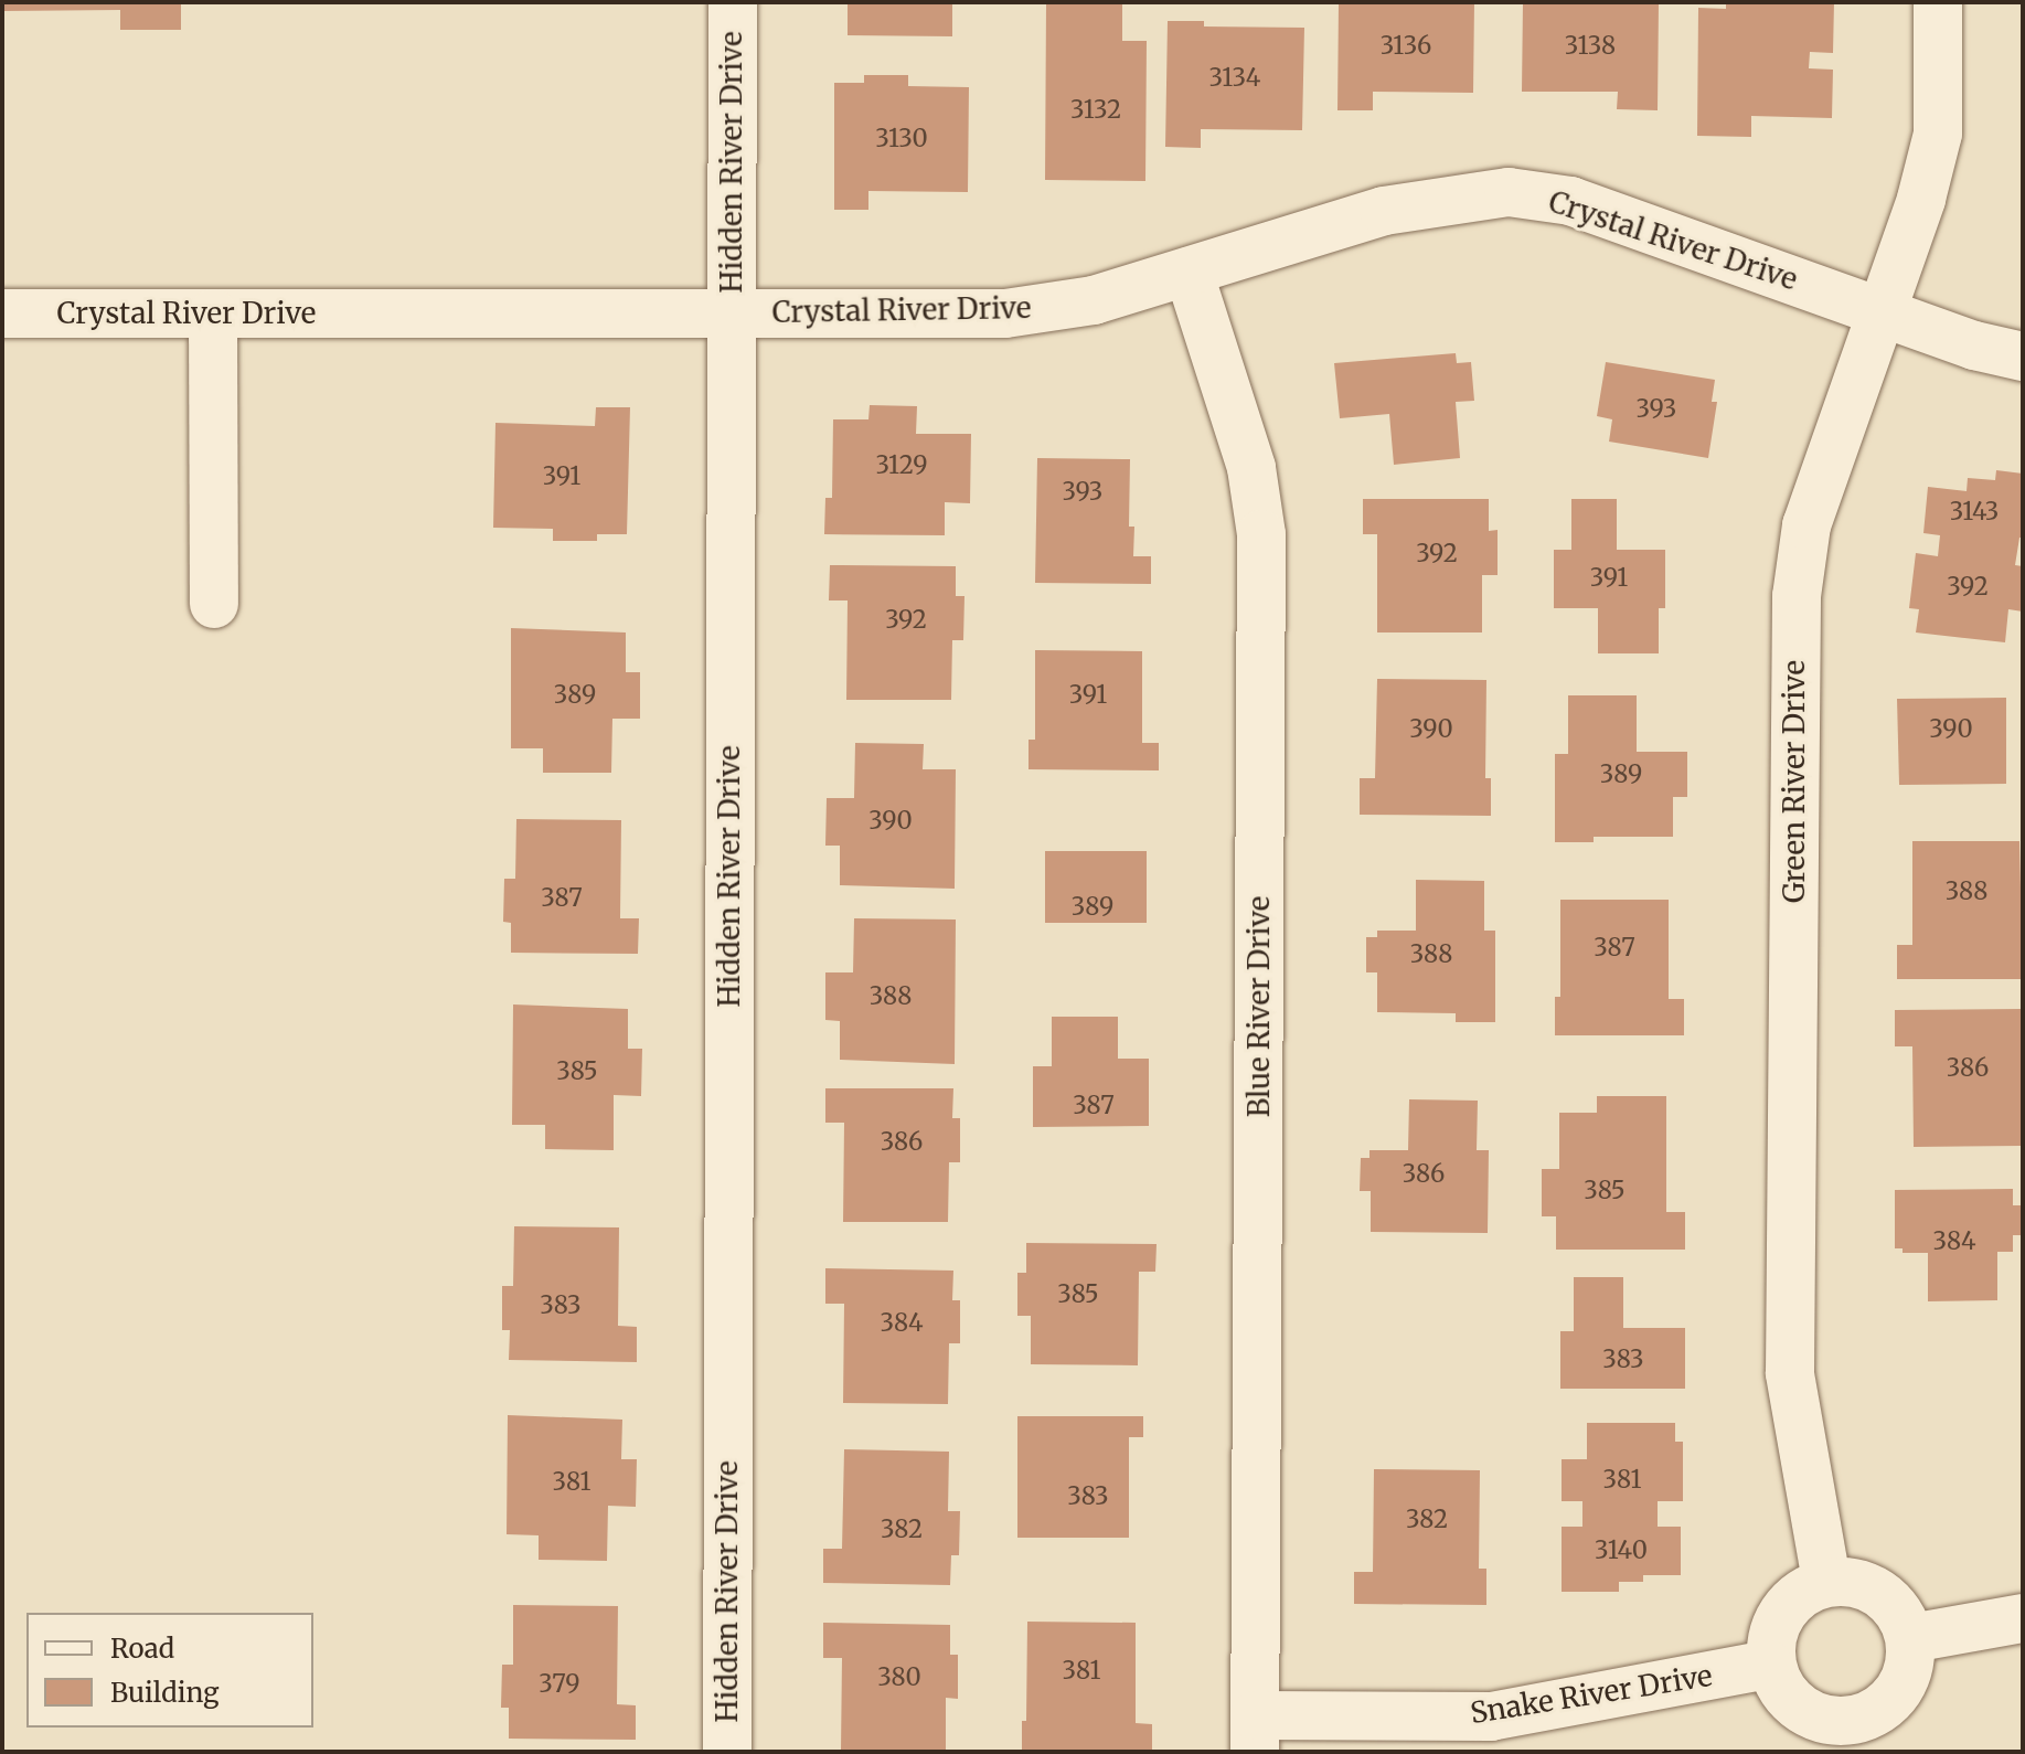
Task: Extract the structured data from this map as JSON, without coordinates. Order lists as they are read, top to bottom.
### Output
{
  "streets": {
    "street": [
      "Hidden River Drive",
      "Crystal River Drive",
      "Green River Drive",
      "Blue River Drive",
      "Snake River Drive"
    ]
  },
  "crossings": [
    ["Hidden River Drive", "Crystal River Drive"],
    ["Crystal River Drive", "Green River Drive"],
    ["Crystal River Drive", "Blue River Drive"],
    ["Green River Drive", "Snake River Drive"],
    ["Blue River Drive", "Snake River Drive"]
  ],
  "house_numbers": [
    "3136",
    "3138",
    "3134",
    "3132",
    "3130",
    "393",
    "3129",
    "391",
    "393",
    "3143",
    "392",
    "391",
    "392",
    "392",
    "389",
    "391",
    "390",
    "390",
    "389",
    "390",
    "388",
    "387",
    "389",
    "387",
    "388",
    "388",
    "386",
    "385",
    "387",
    "386",
    "386",
    "385",
    "384",
    "385",
    "383",
    "384",
    "383",
    "381",
    "381",
    "383",
    "382",
    "382",
    "3140",
    "381",
    "380",
    "379"
  ],
  "legend": ["Road", "Building"]
}
